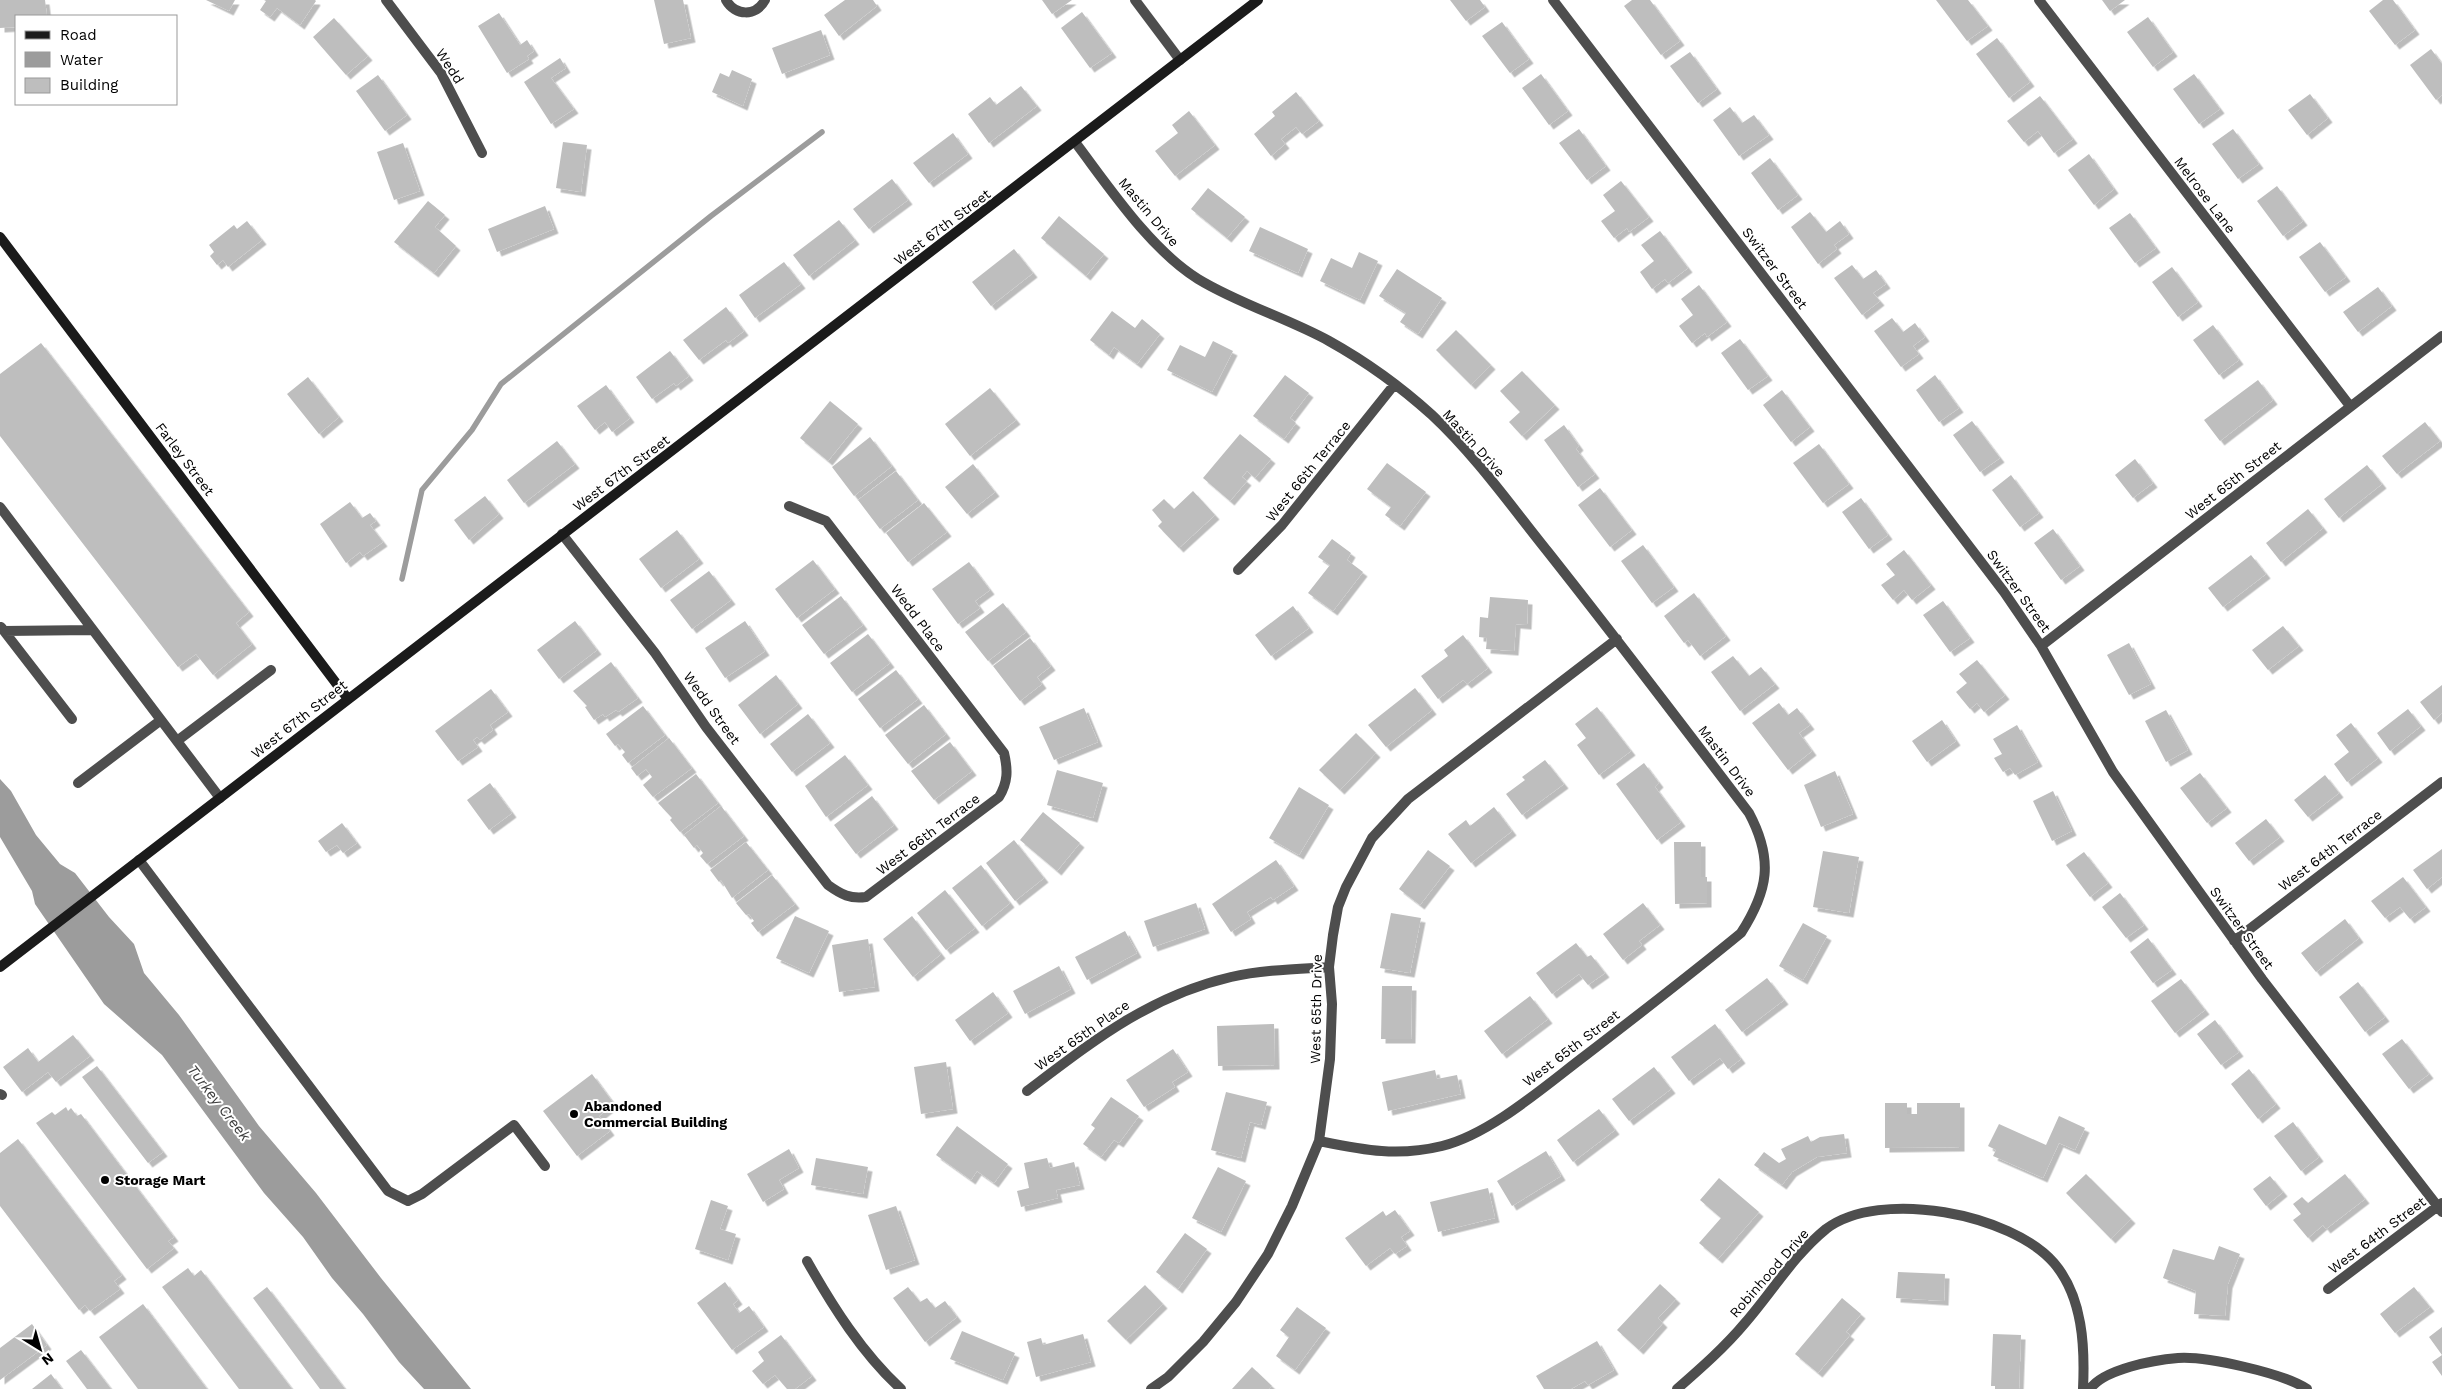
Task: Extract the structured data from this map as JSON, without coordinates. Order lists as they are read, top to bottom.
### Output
{
  "streets": {
    "street": [
      "Wedd",
      "Melrose Lane",
      "Mastin Drive",
      "West 67th Street",
      "Switzer Street",
      "Farley Street",
      "West 66th Terrace",
      "West 65th Street",
      "Wedd Place",
      "Wedd Street",
      "West 64th Terrace",
      "West 65th Drive",
      "West 65th Place",
      "West 64th Street",
      "Robinhood Drive"
    ]
  },
  "crossings": [
    ["Melrose Lane", "West 65th Street"],
    ["Mastin Drive", "West 67th Street"],
    ["Mastin Drive", "West 66th Terrace"],
    ["Mastin Drive", "West 65th Street"],
    ["Mastin Drive", "West 65th Drive"],
    ["West 67th Street", "Farley Street"],
    ["West 67th Street", "Wedd Street"],
    ["Switzer Street", "West 65th Street"],
    ["Switzer Street", "West 64th Terrace"],
    ["Switzer Street", "West 64th Street"],
    ["West 66th Terrace", "Wedd Place"],
    ["West 66th Terrace", "Wedd Street"],
    ["West 65th Street", "West 65th Drive"],
    ["West 65th Drive", "West 65th Place"]
  ],
  "water": ["Turkey Creek"],
  "places": ["Abandoned Commercial Building", "Storage Mart"],
  "legend": ["Road", "Water", "Building"],
  "north": "bottom right"
}
